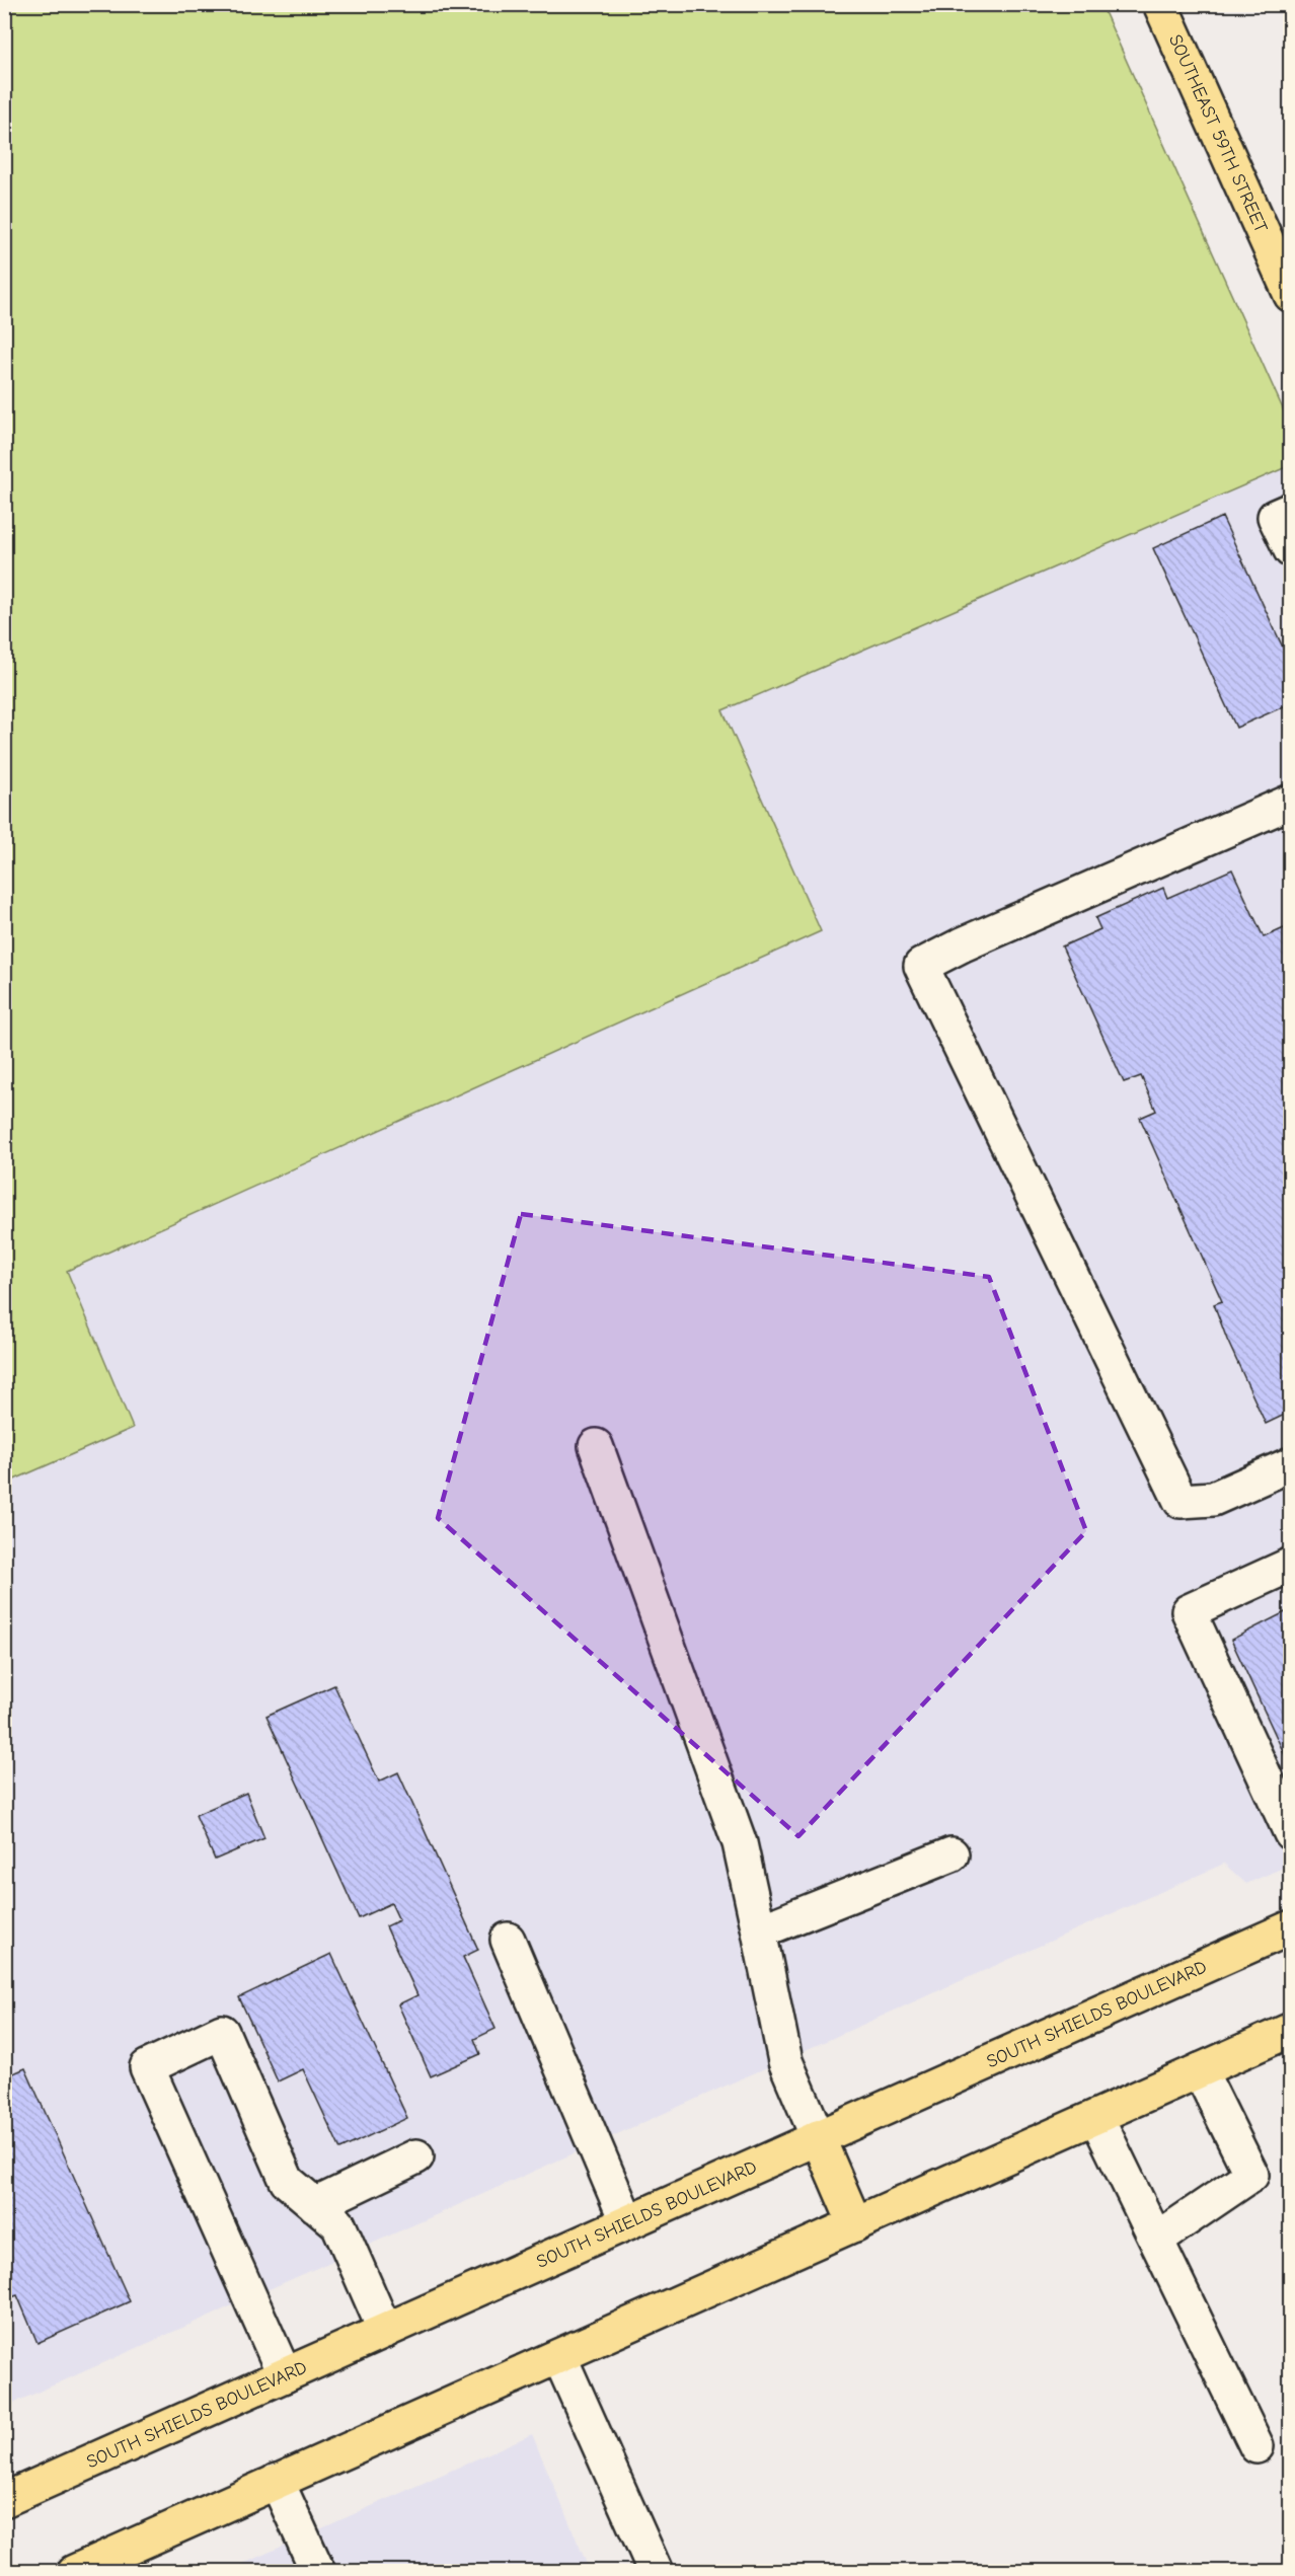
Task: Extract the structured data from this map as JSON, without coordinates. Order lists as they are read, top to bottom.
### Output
{
  "streets": {
    "main road": ["SOUTHEAST 59TH STREET", "SOUTH SHIELDS BOULEVARD"]
  }
}
